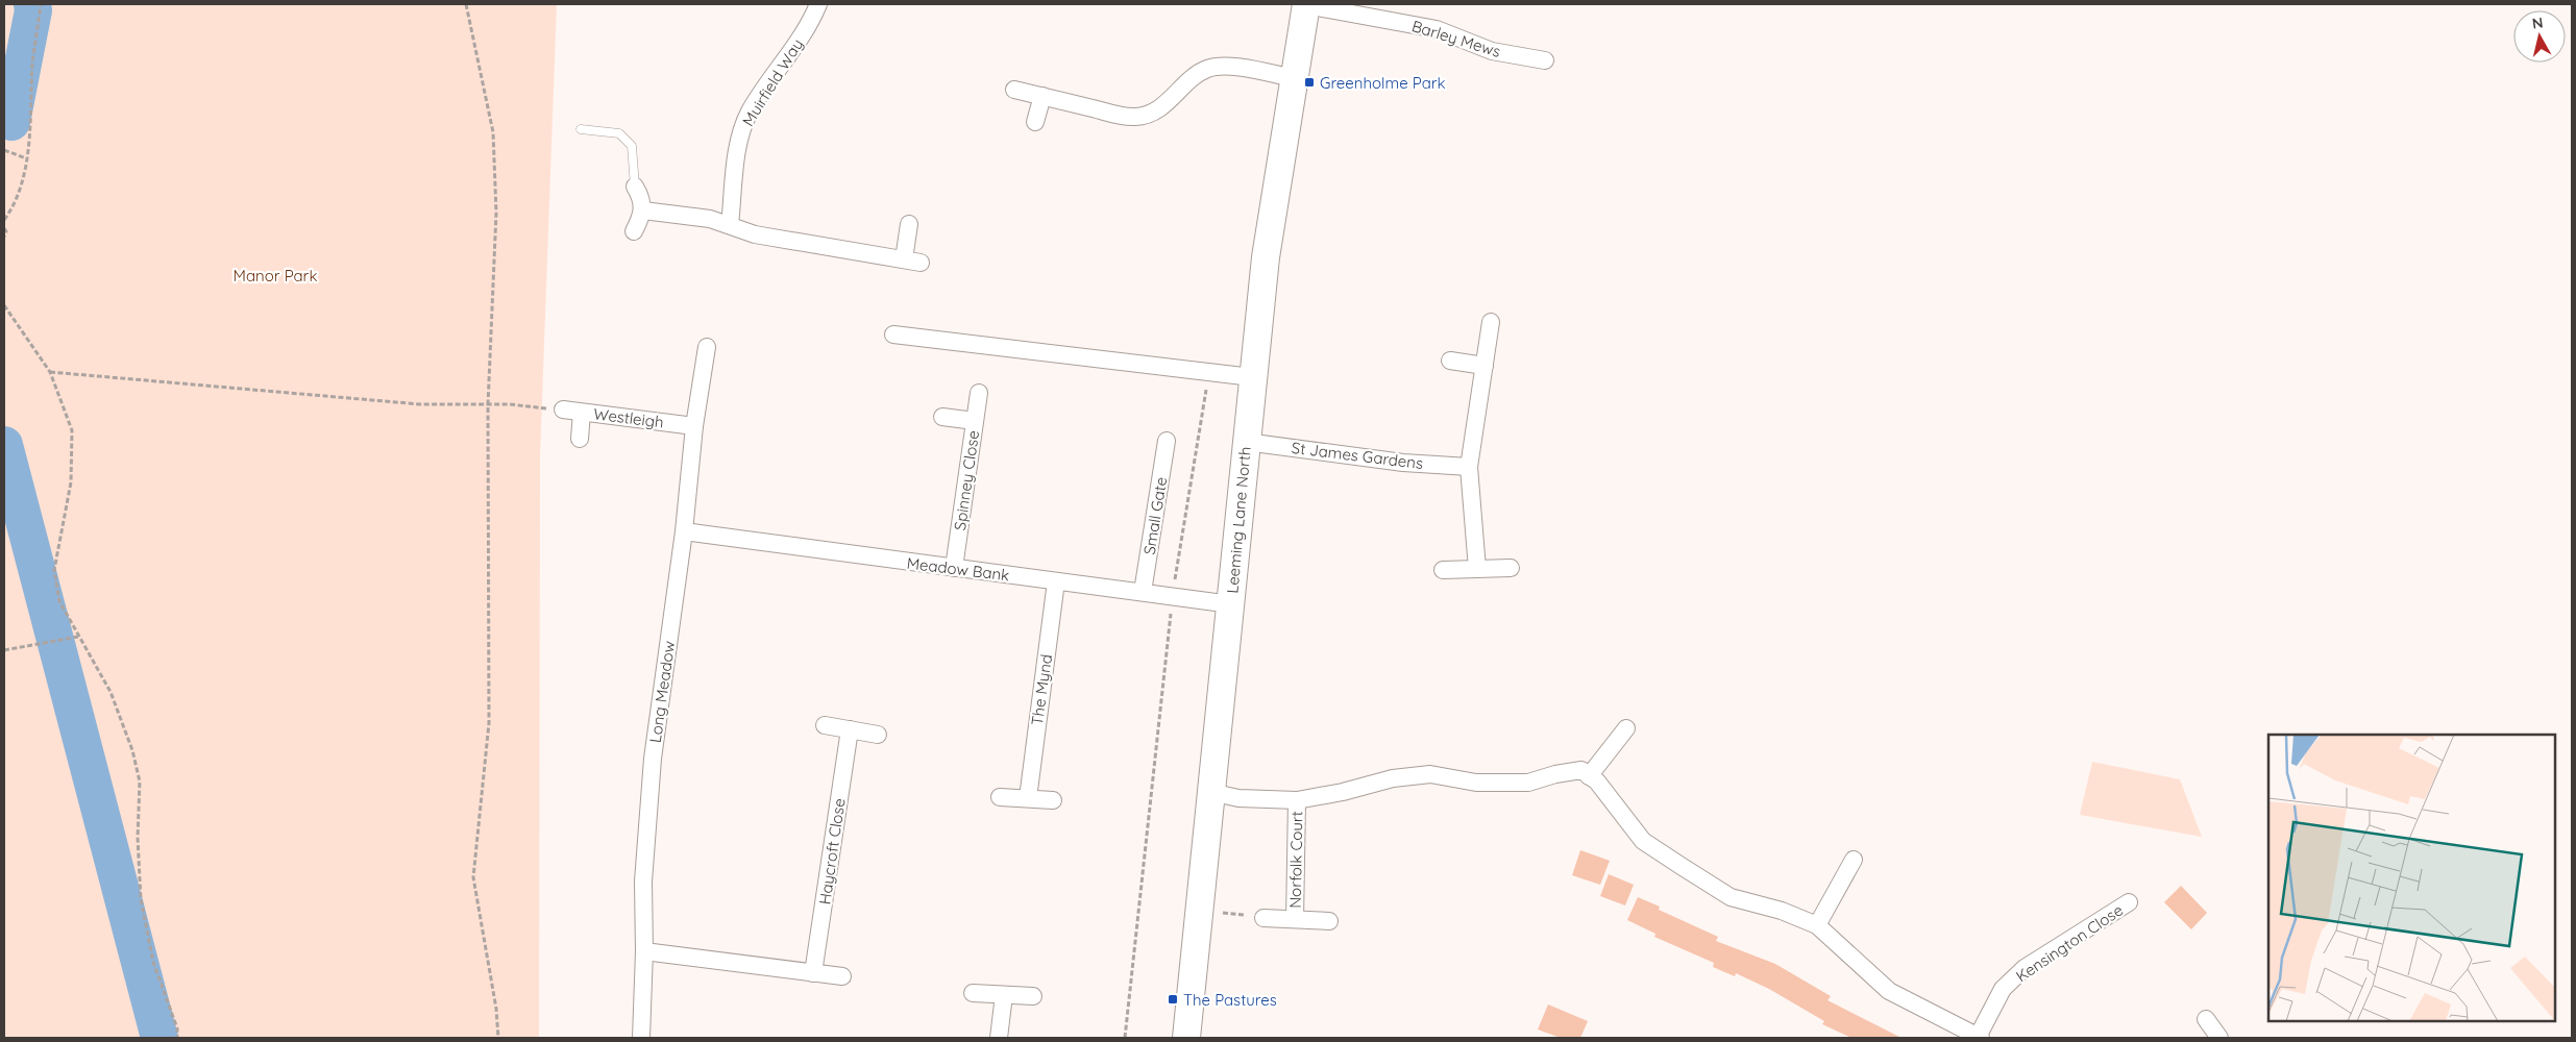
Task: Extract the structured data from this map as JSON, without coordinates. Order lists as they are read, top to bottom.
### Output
{
  "streets": {
    "highway": ["Leeming Lane North"],
    "street": [
      "Barley Mews",
      "Muirfield Way",
      "Westleigh",
      "St James Gardens",
      "Spinney Close",
      "Small Gate",
      "Meadow Bank",
      "The Mynd",
      "Long Meadow",
      "Haycroft Close",
      "Norfolk Court",
      "Kensington Close"
    ]
  },
  "crossings": [
    ["Barley Mews", "Leeming Lane North"],
    ["Westleigh", "Long Meadow"],
    ["St James Gardens", "Leeming Lane North"],
    ["Spinney Close", "Meadow Bank"],
    ["Small Gate", "Meadow Bank"],
    ["Leeming Lane North", "Meadow Bank"],
    ["Meadow Bank", "The Mynd"],
    ["Meadow Bank", "Long Meadow"]
  ],
  "parks": ["Manor Park"],
  "places": {
    "transit": ["Greenholme Park", "The Pastures"]
  },
  "north": "top"
}
